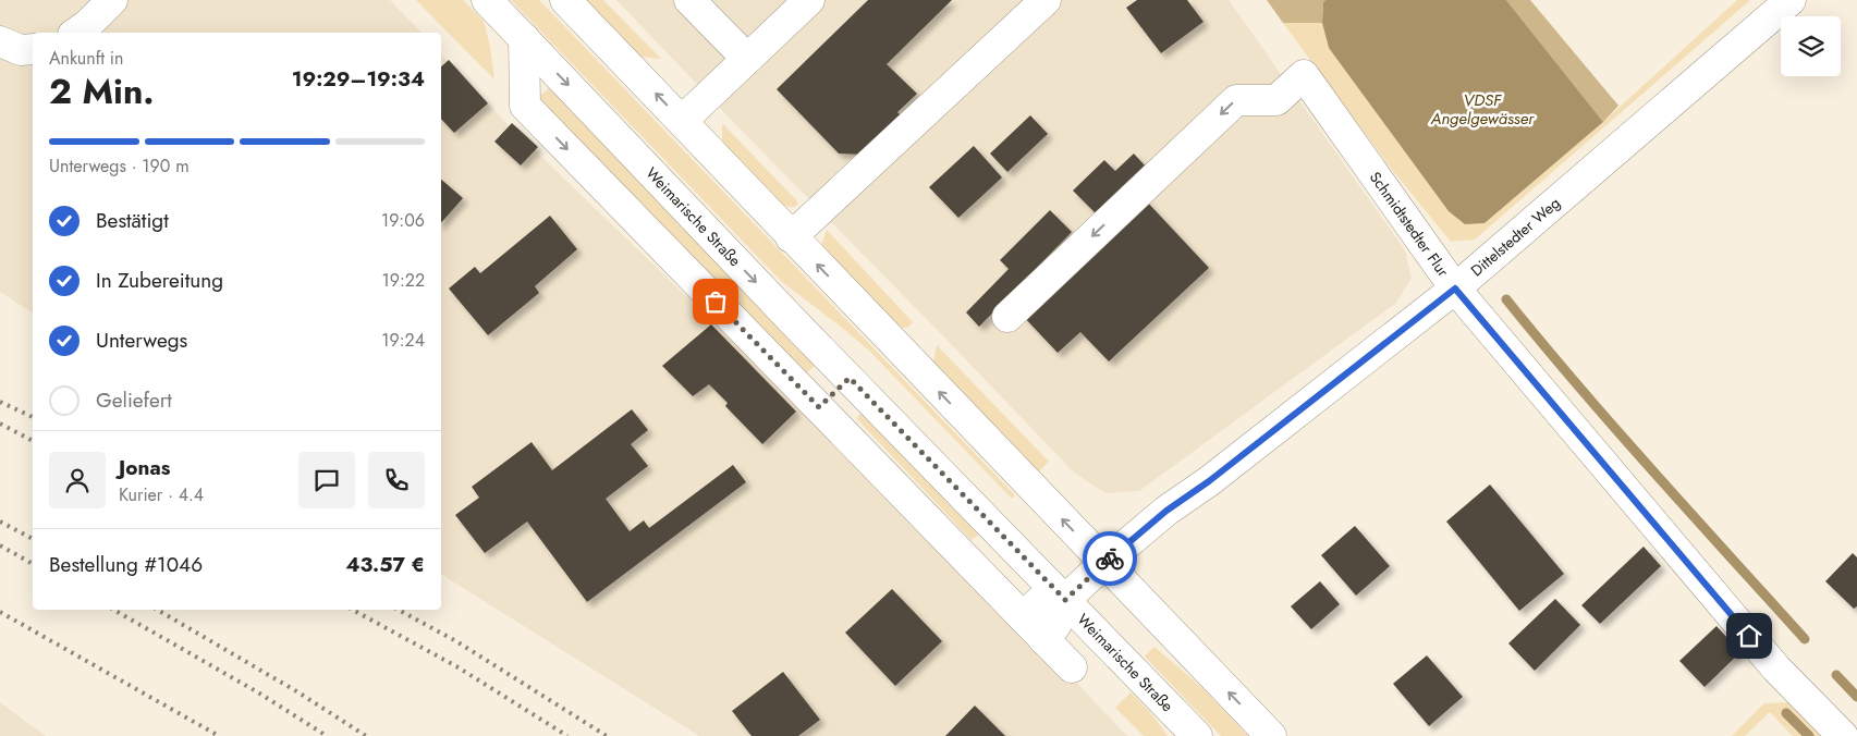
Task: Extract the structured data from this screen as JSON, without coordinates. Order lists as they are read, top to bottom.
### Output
{
  "streets": {
    "main road": ["Weimarische Straße", "Schmidtstedter Flur", "Dittelstedter Weg"]
  },
  "crossings": [
    ["Weimarische Straße", "Dittelstedter Weg"],
    ["Schmidtstedter Flur", "Dittelstedter Weg"]
  ],
  "water": ["VDSF Angelgewässer"],
  "page": {
    "heading": ["2 Min.", "Ankunft in", "19:29–19:34"],
    "panel": [
      "Jonas",
      "Kurier · 4.4",
      "Bestellung #1046",
      "43.57 €"
    ],
    "bar": "Unterwegs · 190 m",
    "list": [
      ["Bestätigt", "19:06"],
      ["In Zubereitung", "19:22"],
      ["Unterwegs", "19:24"],
      "Geliefert"
    ]
  }
}
